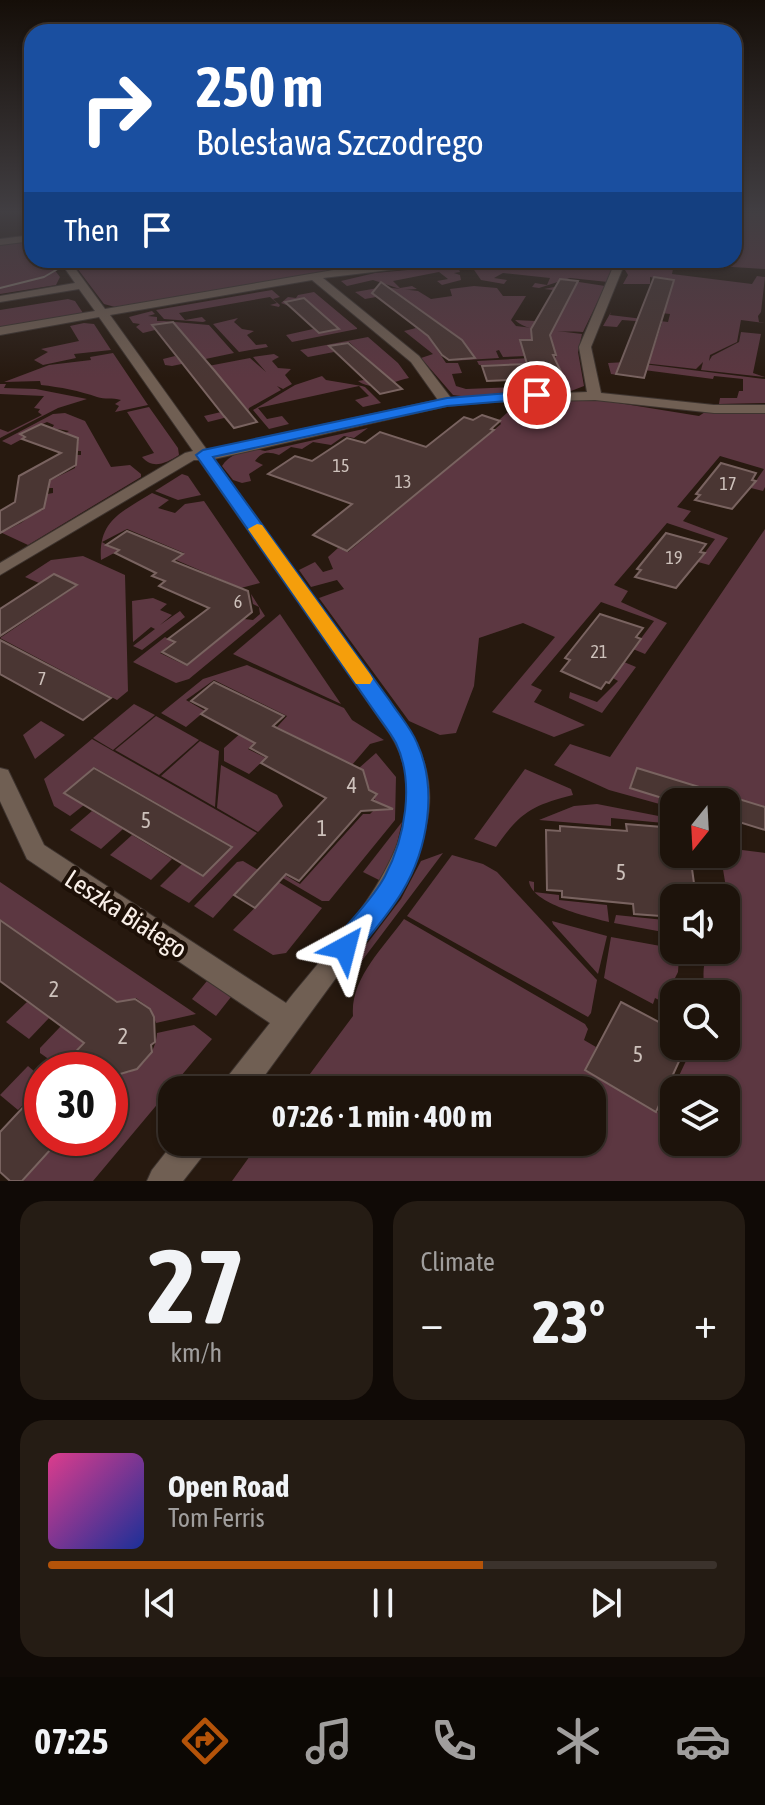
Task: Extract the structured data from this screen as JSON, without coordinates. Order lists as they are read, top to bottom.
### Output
{
  "streets": {
    "street": ["Leszka Białego"]
  },
  "house_numbers": [
    "15",
    "13",
    "17",
    "19",
    "6",
    "21",
    "7",
    "4",
    "5",
    "1",
    "5",
    "2",
    "2",
    "5"
  ],
  "north": "bottom",
  "page": {
    "turn": ["250 m", "Bolesława Szczodrego"],
    "then": "Then",
    "limit": "30",
    "trip": "07:26 · 1 min · 400 m",
    "tile": [
      ["27", "km/h"],
      "Climate"
    ],
    "heat": ["−", "23°", "+"],
    "song": ["Open Road", "Tom Ferris"],
    "tabs": "07:25"
  }
}
